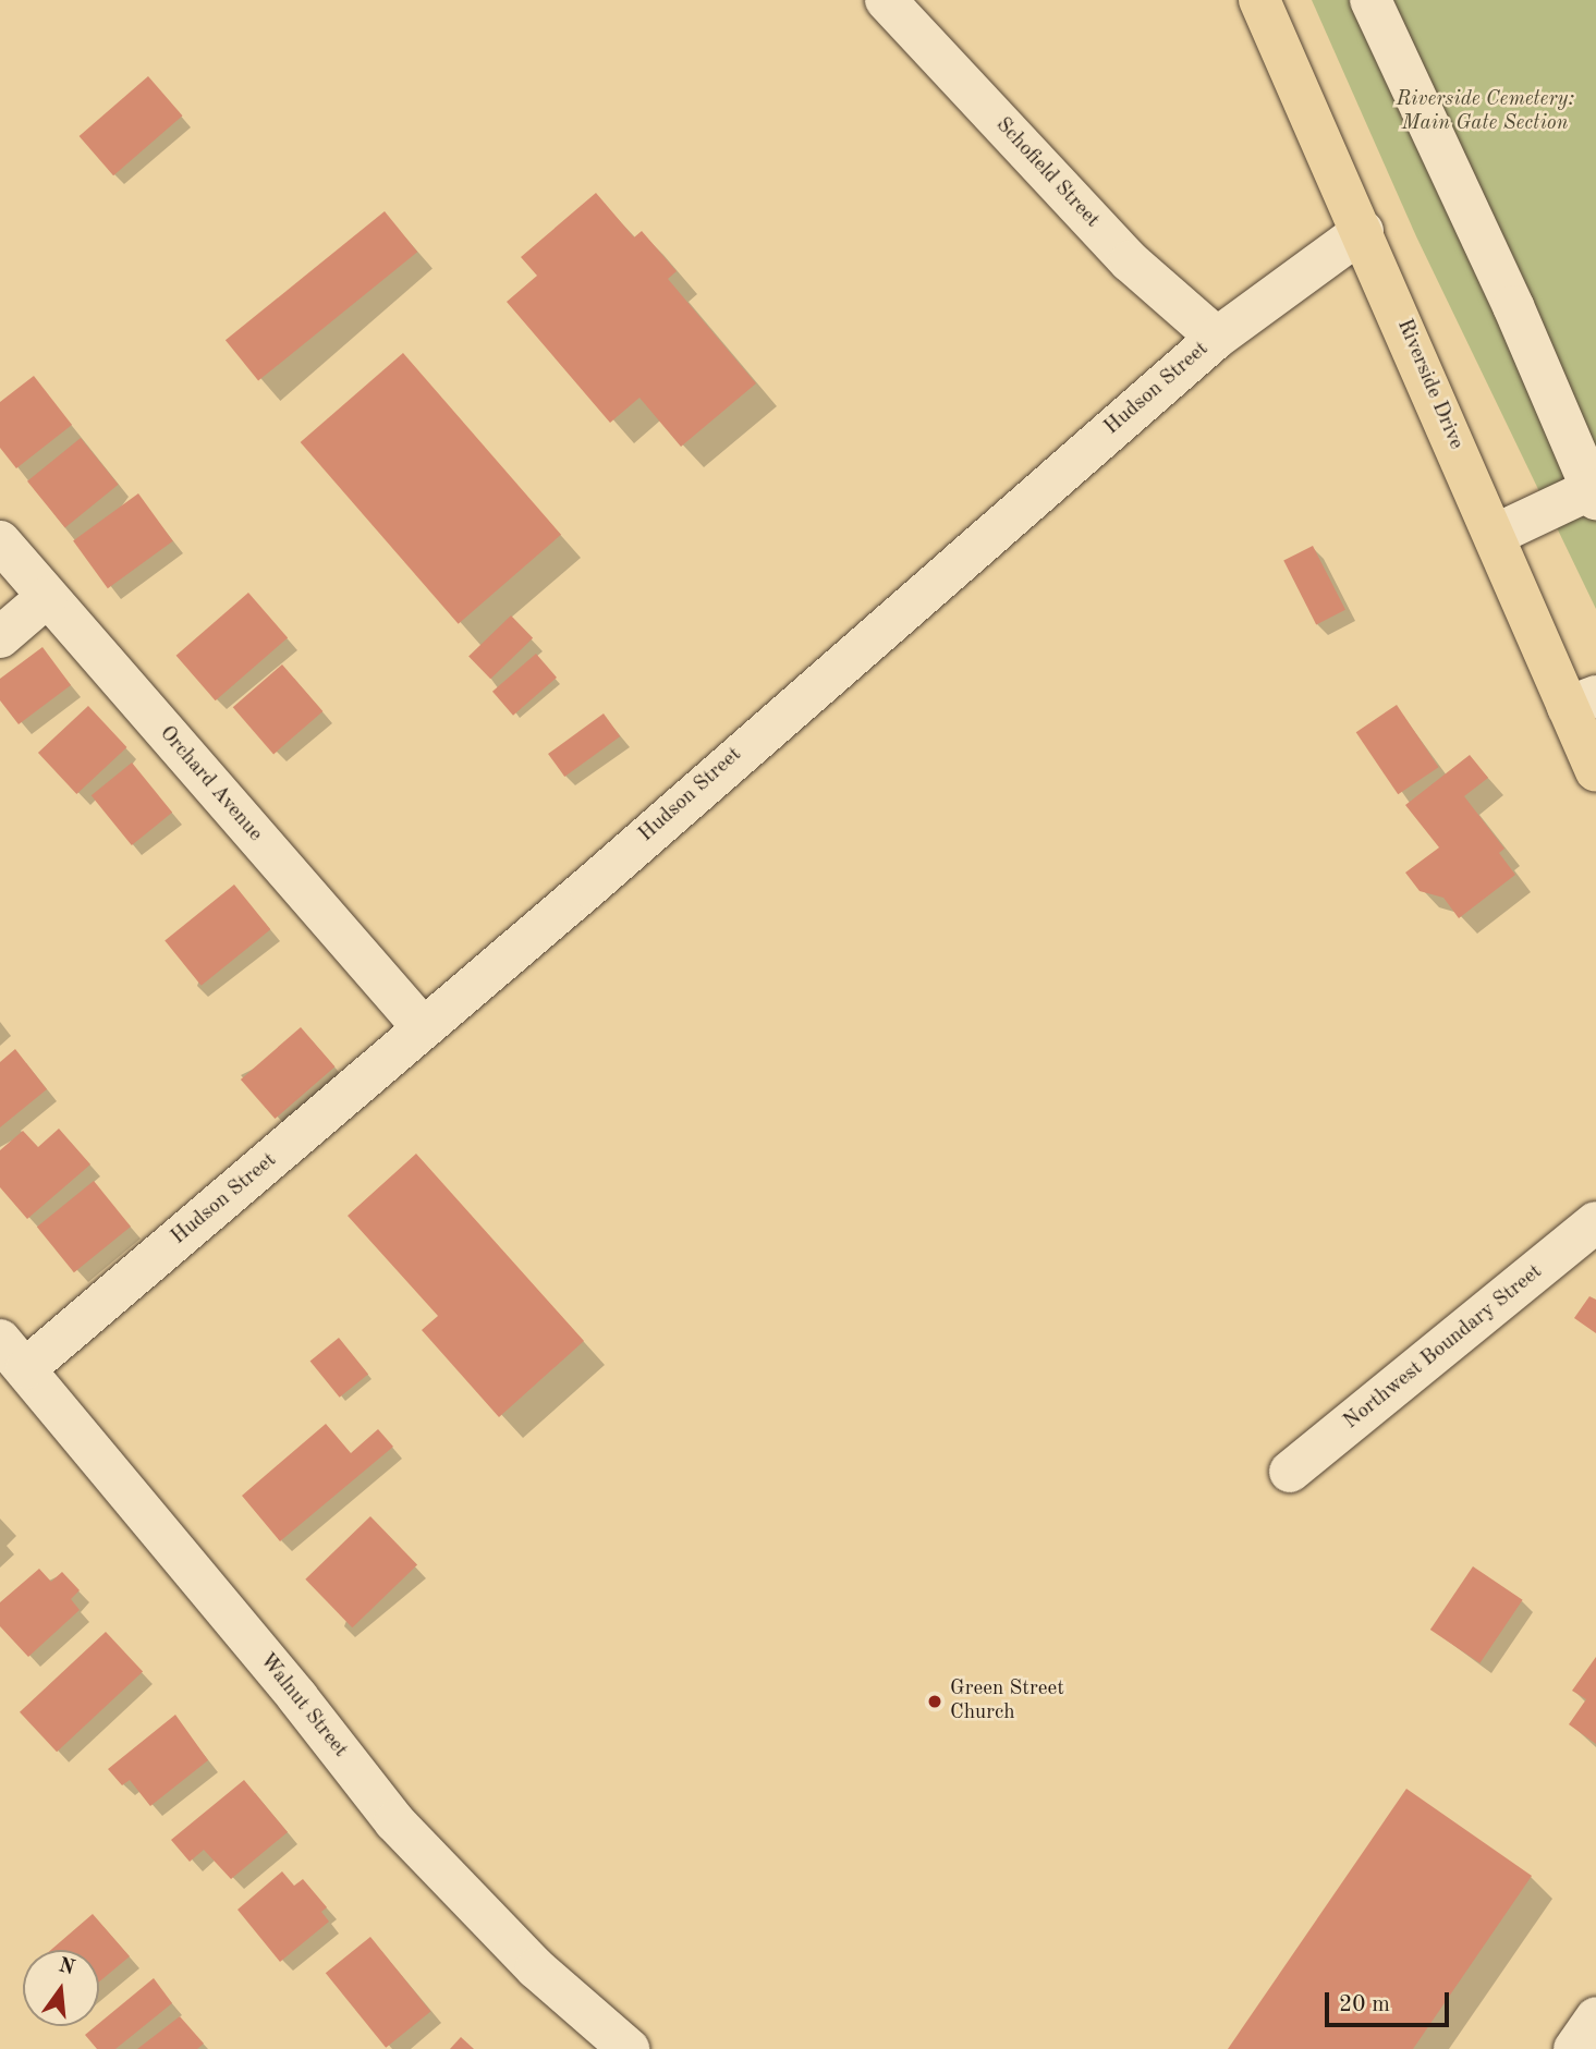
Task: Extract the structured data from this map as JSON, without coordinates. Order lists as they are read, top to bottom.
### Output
{
  "streets": {
    "main road": ["Riverside Drive"],
    "street": [
      "Schofield Street",
      "Hudson Street",
      "Orchard Avenue",
      "Northwest Boundary Street",
      "Walnut Street"
    ]
  },
  "crossings": [
    ["Schofield Street", "Hudson Street"],
    ["Riverside Drive", "Hudson Street"],
    ["Hudson Street", "Orchard Avenue"],
    ["Hudson Street", "Walnut Street"]
  ],
  "parks": ["Riverside Cemetery: Main Gate Section"],
  "places": ["Green Street Church"],
  "scale_bar": "20 m",
  "north": "top"
}
